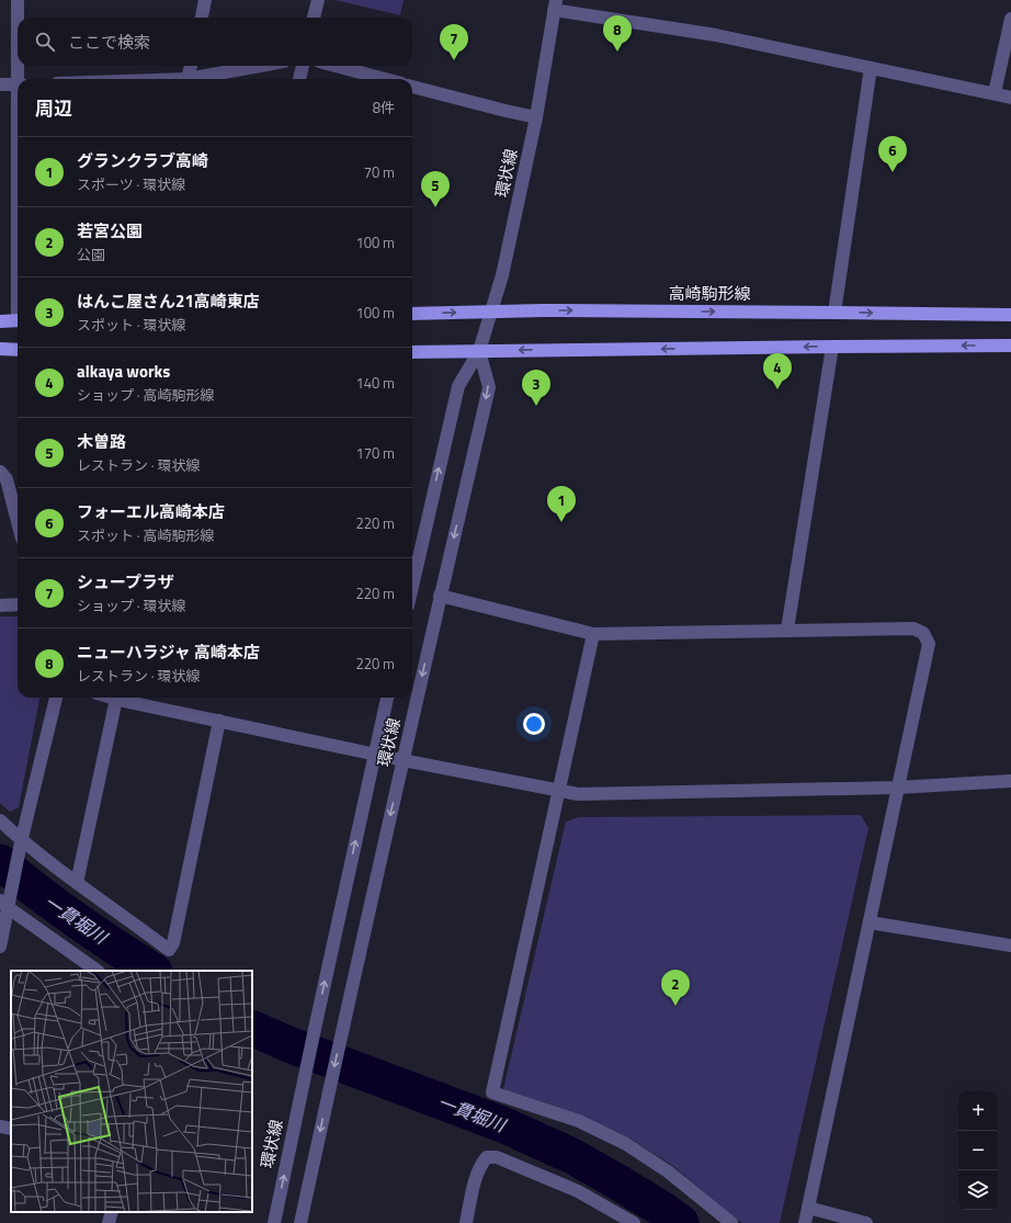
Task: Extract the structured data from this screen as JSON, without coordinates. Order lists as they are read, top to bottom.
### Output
{
  "streets": {
    "main road": ["高崎駒形線"],
    "street": ["環状線"]
  },
  "crossings": [
    ["環状線", "高崎駒形線"]
  ],
  "water": ["一貫堀川"],
  "page": {
    "pins": [
      "8",
      "7",
      "6",
      "5",
      "4",
      "3",
      "1",
      "2"
    ],
    "search": "ここで検索",
    "heading": ["周辺", "8件"],
    "list": [
      {
        "mark": "1",
        "name": "グランクラブ高崎",
        "note": "スポーツ · 環状線",
        "value": "70 m"
      },
      {
        "mark": "2",
        "name": "若宮公園",
        "note": "公園",
        "value": "100 m"
      },
      {
        "mark": "3",
        "name": "はんこ屋さん21高崎東店",
        "note": "スポット · 環状線",
        "value": "100 m"
      },
      {
        "mark": "4",
        "name": "alkaya works",
        "note": "ショップ · 高崎駒形線",
        "value": "140 m"
      },
      {
        "mark": "5",
        "name": "木曽路",
        "note": "レストラン · 環状線",
        "value": "170 m"
      },
      {
        "mark": "6",
        "name": "フォーエル高崎本店",
        "note": "スポット · 高崎駒形線",
        "value": "220 m"
      },
      {
        "mark": "7",
        "name": "シュープラザ",
        "note": "ショップ · 環状線",
        "value": "220 m"
      },
      {
        "mark": "8",
        "name": "ニューハラジャ 高崎本店",
        "note": "レストラン · 環状線",
        "value": "220 m"
      }
    ],
    "map_buttons": ["+", "−"]
  }
}
